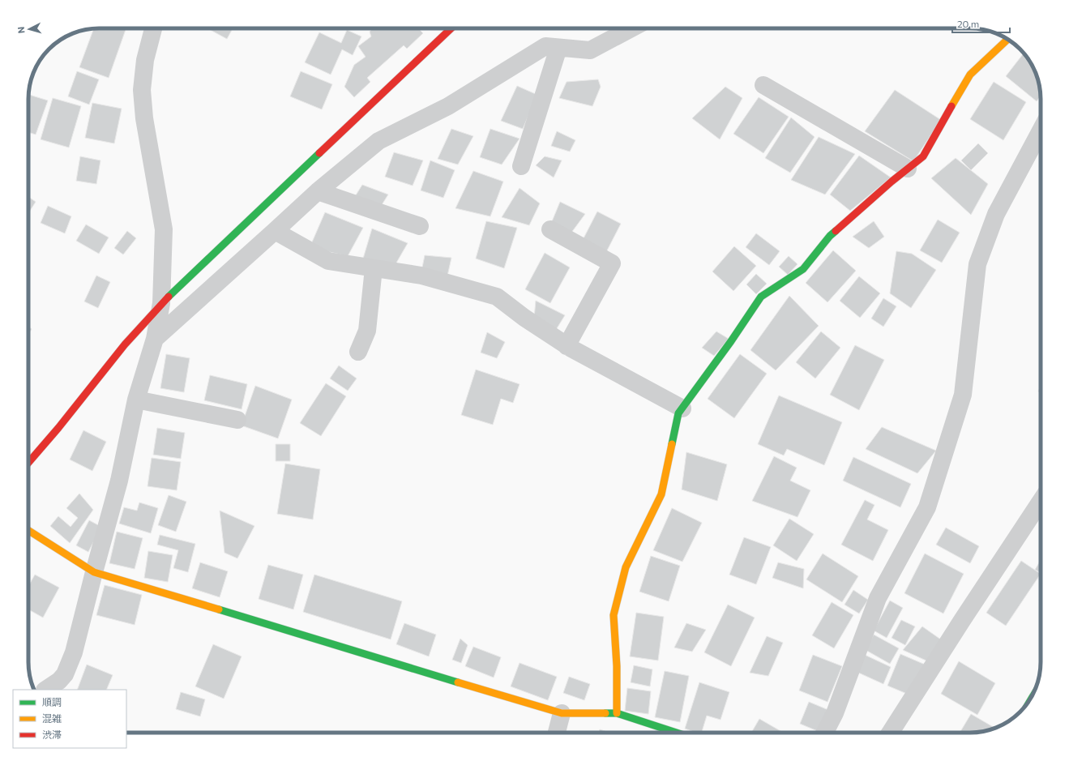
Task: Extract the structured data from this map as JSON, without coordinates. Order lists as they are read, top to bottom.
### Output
{
  "legend": ["順調", "混雑", "渋滞"],
  "scale_bar": "20 m",
  "north": "left"
}
